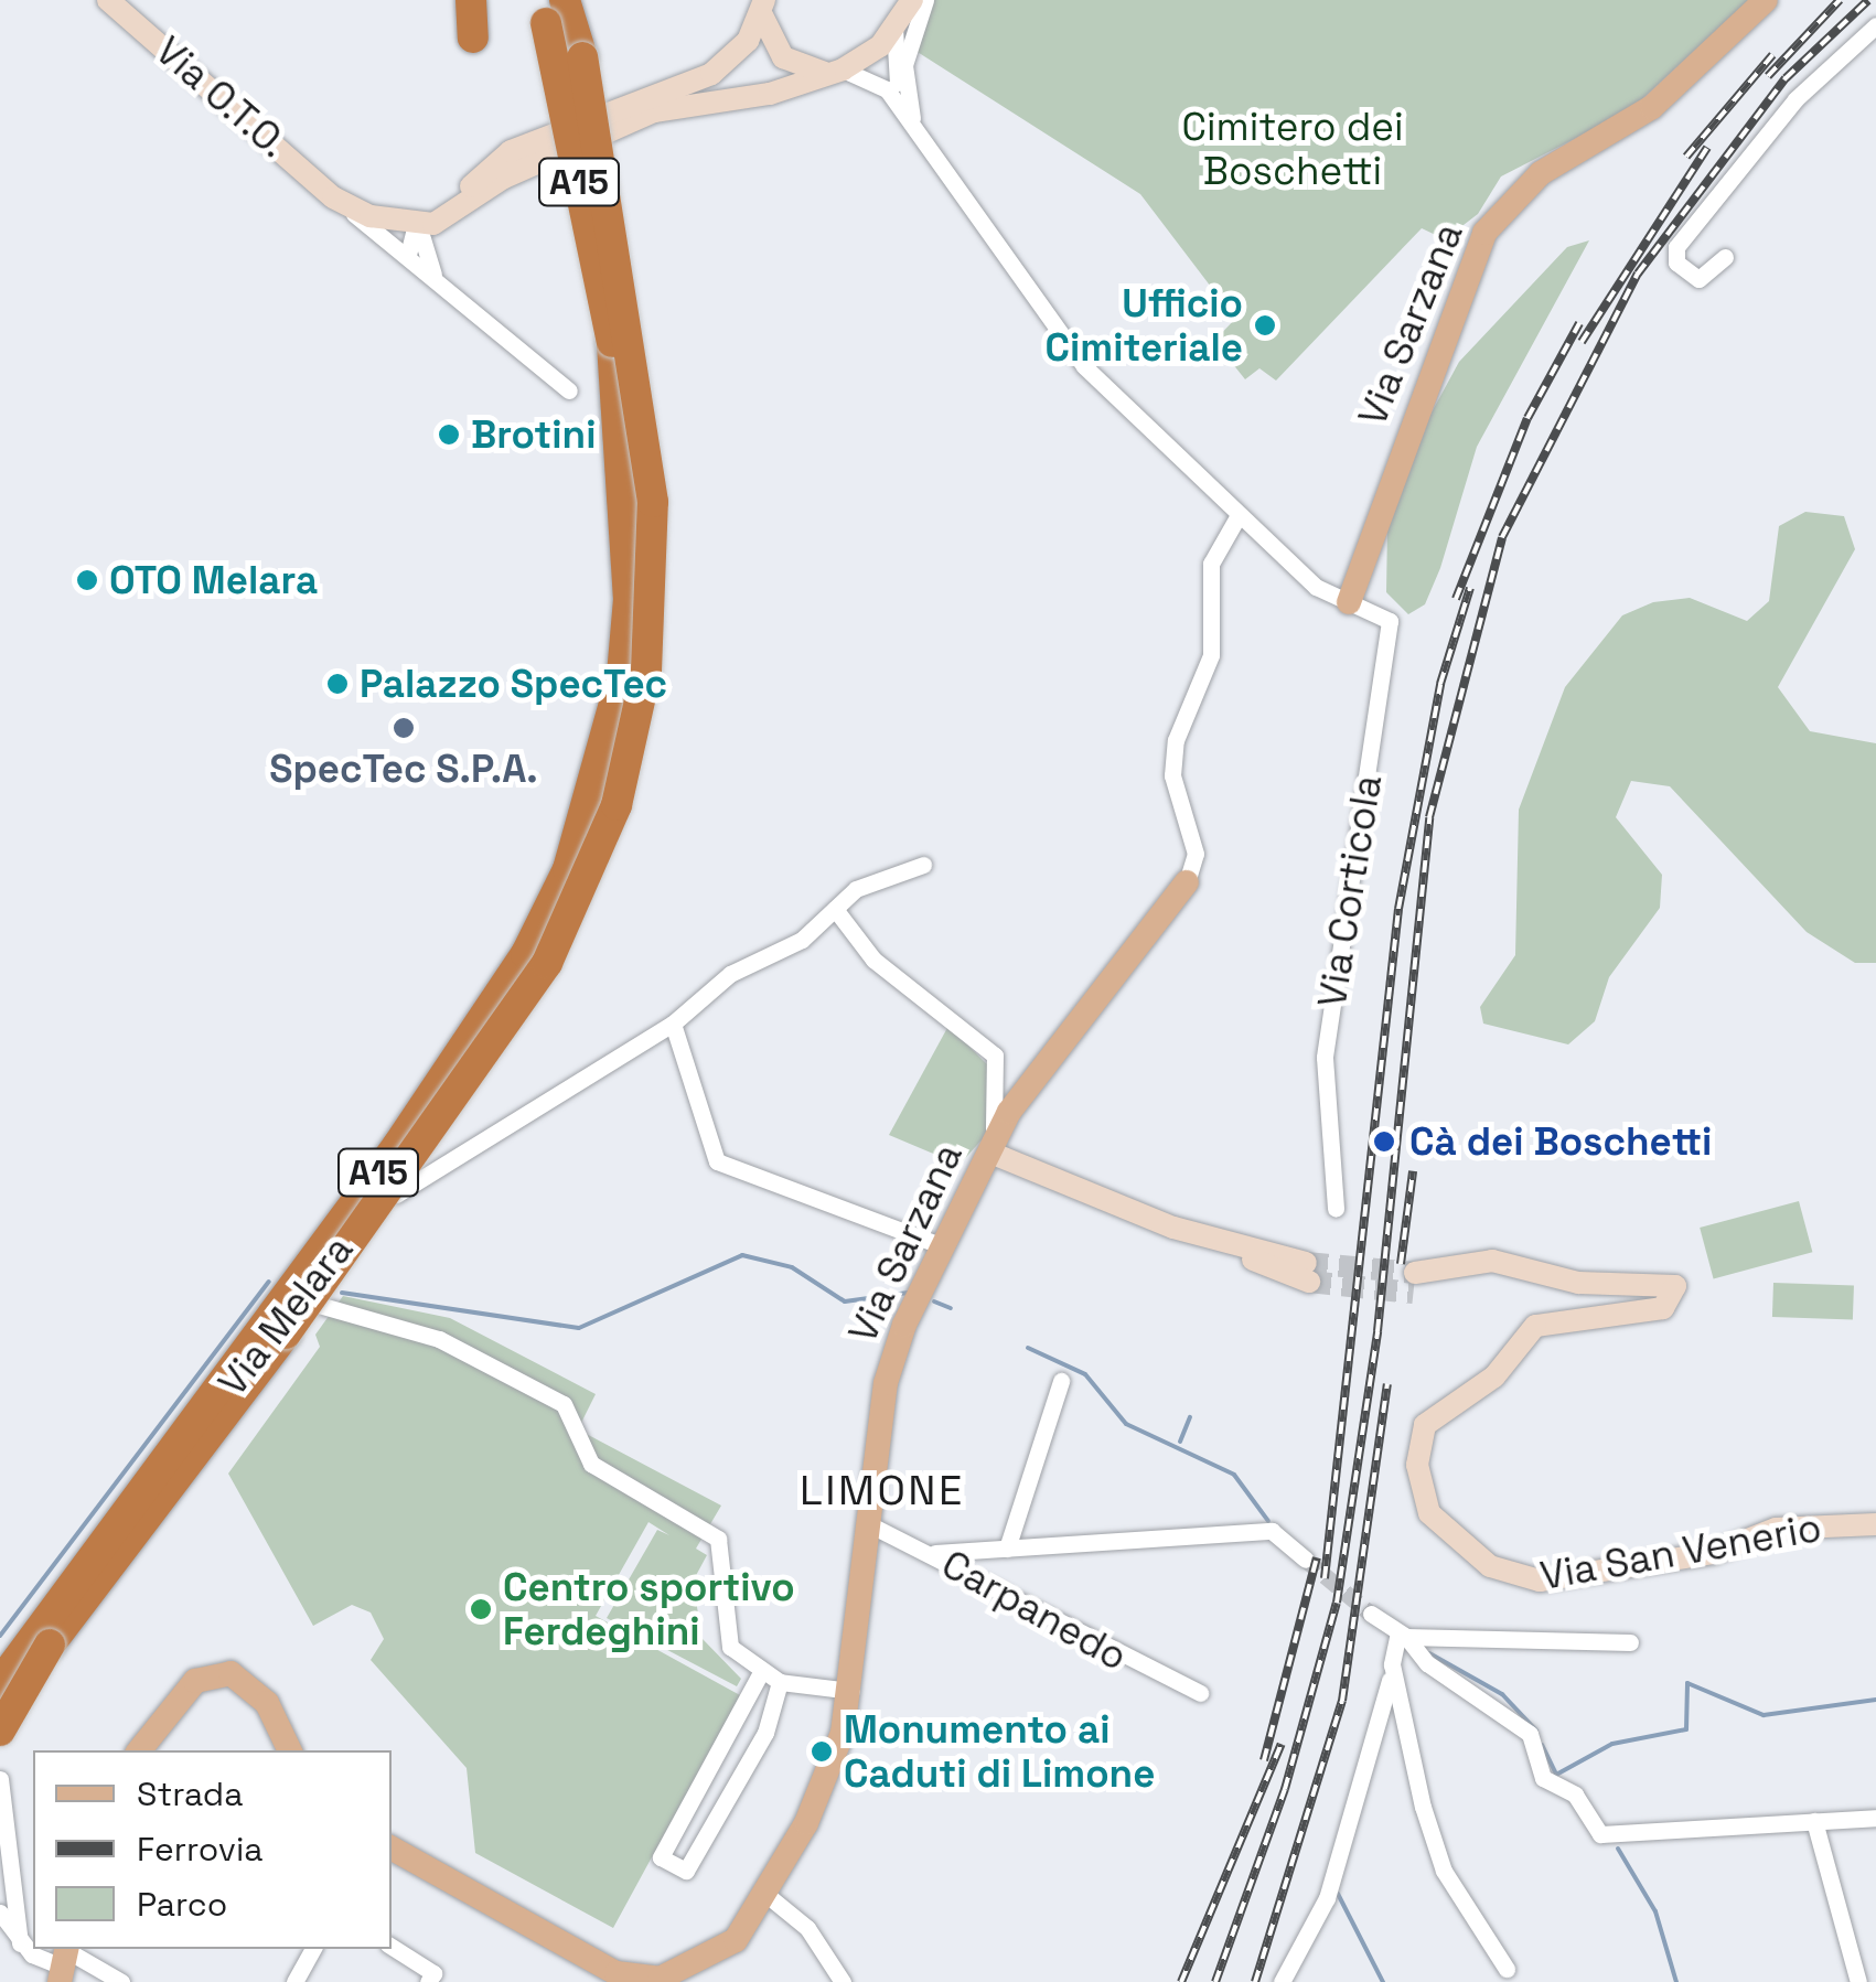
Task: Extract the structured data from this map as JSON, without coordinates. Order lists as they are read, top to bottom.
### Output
{
  "streets": {
    "highway": ["A15"],
    "main road": ["Via Sarzana"],
    "street": [
      "Via O.T.O.",
      "Via Corticola",
      "Via Melara",
      "Via San Venerio",
      "Carpanedo"
    ]
  },
  "crossings": [
    ["A15", "Via Melara"],
    ["Via Sarzana", "Via Corticola"],
    ["Via Sarzana", "Carpanedo"]
  ],
  "districts": ["LIMONE"],
  "parks": ["Cimitero dei Boschetti"],
  "places": [
    "Ufficio Cimiteriale",
    "Brotini",
    "OTO Melara",
    "Palazzo SpecTec",
    "SpecTec S.P.A.",
    "Cà dei Boschetti",
    "Centro sportivo Ferdeghini",
    "Monumento ai Caduti di Limone"
  ],
  "legend": ["Strada", "Ferrovia", "Parco"]
}
